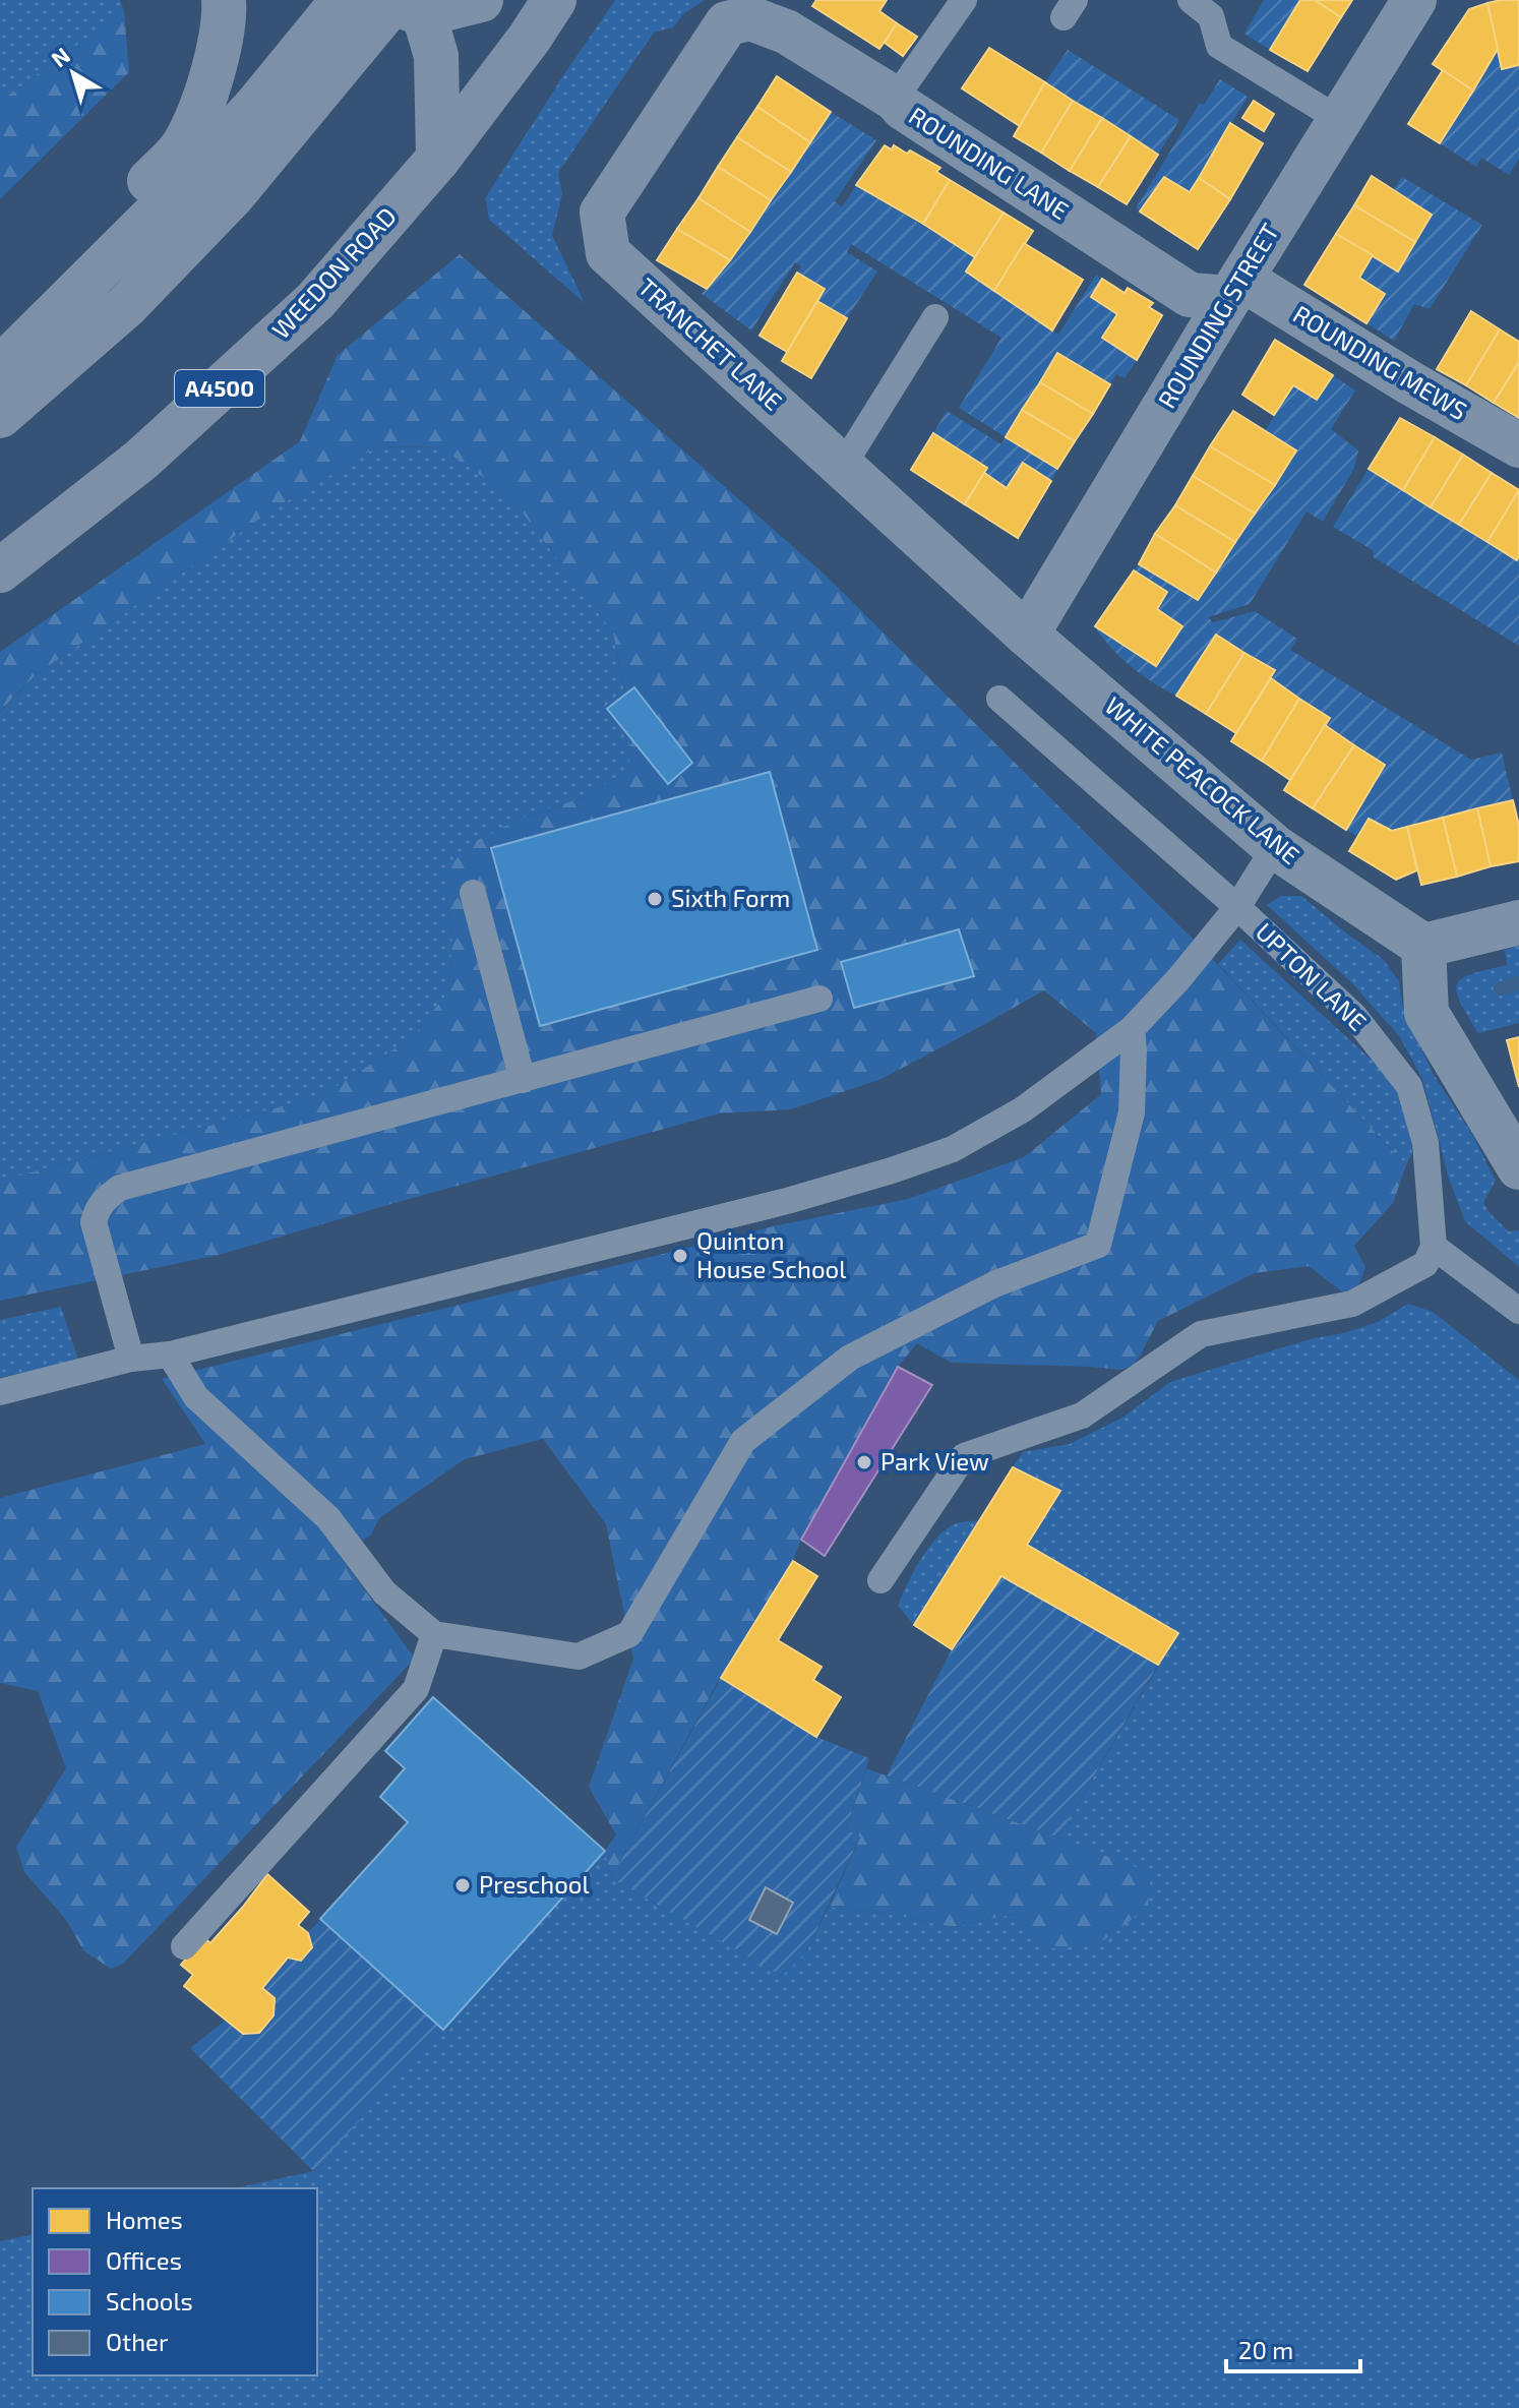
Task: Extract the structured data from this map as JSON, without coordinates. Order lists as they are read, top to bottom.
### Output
{
  "streets": {
    "highway": ["WEEDON ROAD", "A4500"],
    "street": [
      "ROUNDING LANE",
      "ROUNDING STREET",
      "TRANCHET LANE",
      "ROUNDING MEWS",
      "WHITE PEACOCK LANE"
    ],
    "lane": ["UPTON LANE"]
  },
  "crossings": [
    ["ROUNDING LANE", "ROUNDING STREET"],
    ["ROUNDING LANE", "TRANCHET LANE"],
    ["ROUNDING LANE", "ROUNDING MEWS"],
    ["ROUNDING STREET", "TRANCHET LANE"],
    ["ROUNDING STREET", "ROUNDING MEWS"],
    ["ROUNDING STREET", "WHITE PEACOCK LANE"],
    ["TRANCHET LANE", "WHITE PEACOCK LANE"]
  ],
  "places": [
    "Sixth Form",
    "Quinton House School",
    "Park View",
    "Preschool"
  ],
  "legend": [
    "Homes",
    "Offices",
    "Schools",
    "Other"
  ],
  "scale_bar": "20 m",
  "north": "top left"
}
